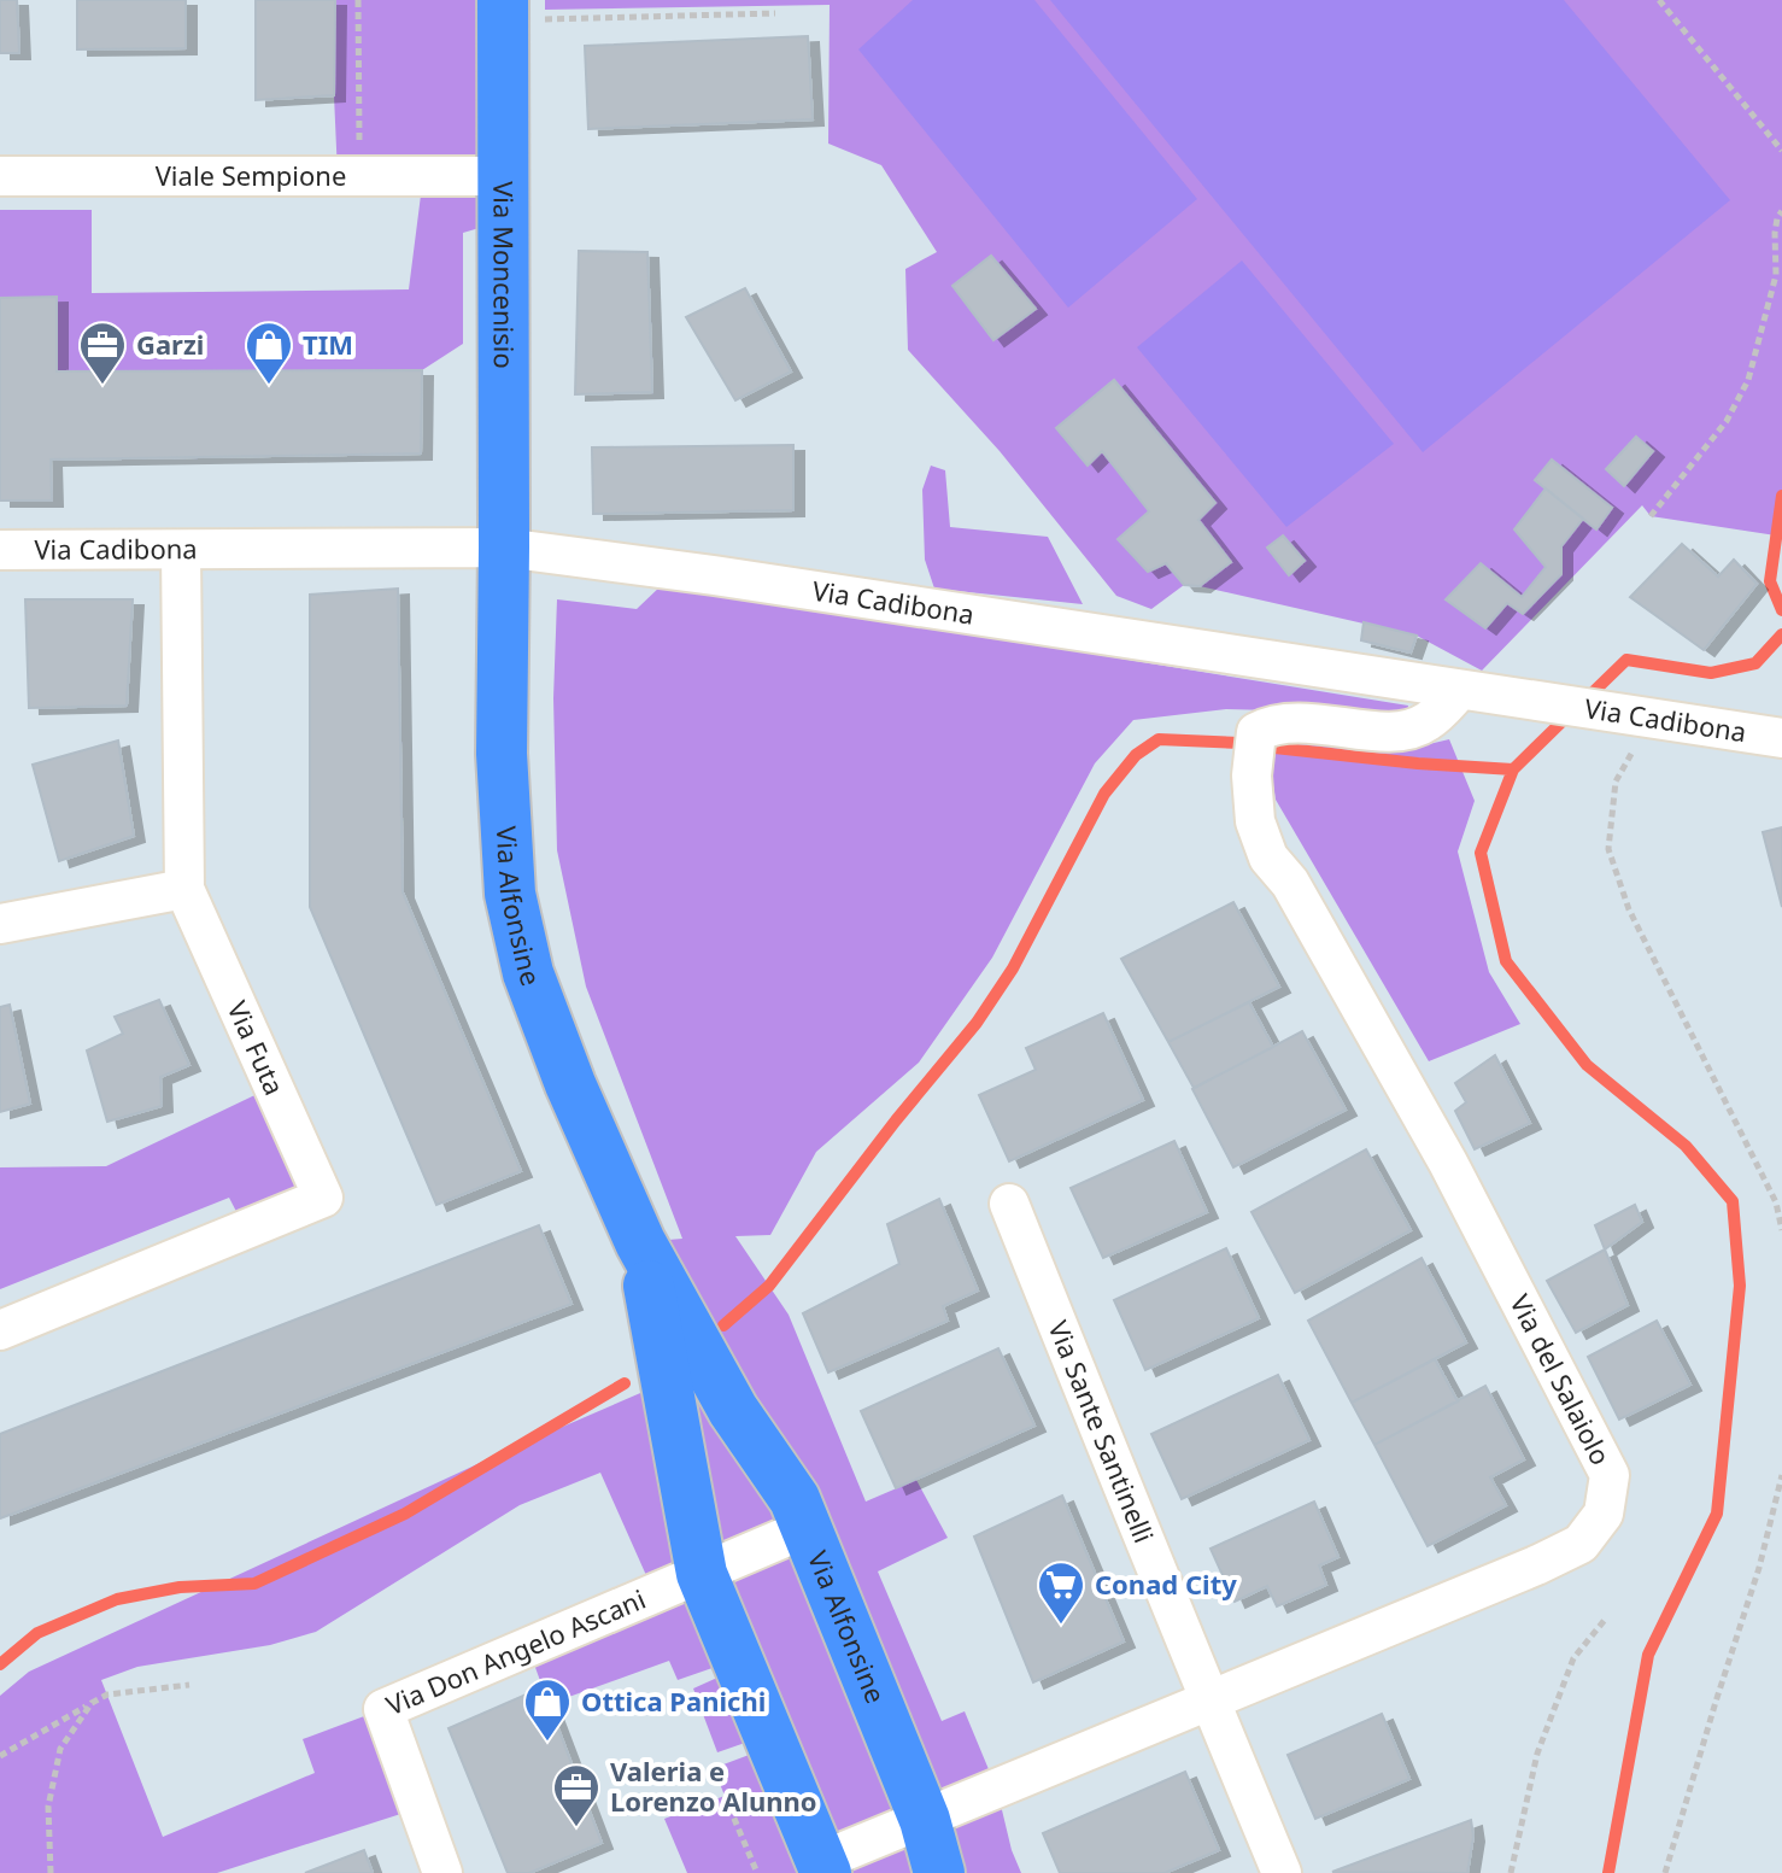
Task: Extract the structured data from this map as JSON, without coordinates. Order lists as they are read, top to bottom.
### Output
{
  "streets": {
    "main road": ["Via Moncenisio", "Via Alfonsine"],
    "street": [
      "Viale Sempione",
      "Via Cadibona",
      "Via Futa",
      "Via del Salaiolo",
      "Via Sante Santinelli",
      "Via Don Angelo Ascani"
    ]
  },
  "crossings": [
    ["Viale Sempione", "Via Moncenisio"],
    ["Via Moncenisio", "Via Cadibona"],
    ["Via Moncenisio", "Via Alfonsine"],
    ["Via Cadibona", "Via Alfonsine"],
    ["Via Cadibona", "Via Futa"],
    ["Via Cadibona", "Via del Salaiolo"],
    ["Via Alfonsine", "Via del Salaiolo"],
    ["Via Alfonsine", "Via Don Angelo Ascani"],
    ["Via del Salaiolo", "Via Sante Santinelli"]
  ],
  "places": {
    "office": ["Garzi", "Valeria e Lorenzo Alunno"],
    "shop": ["TIM", "Ottica Panichi"],
    "supermarket": ["Conad City"]
  }
}
